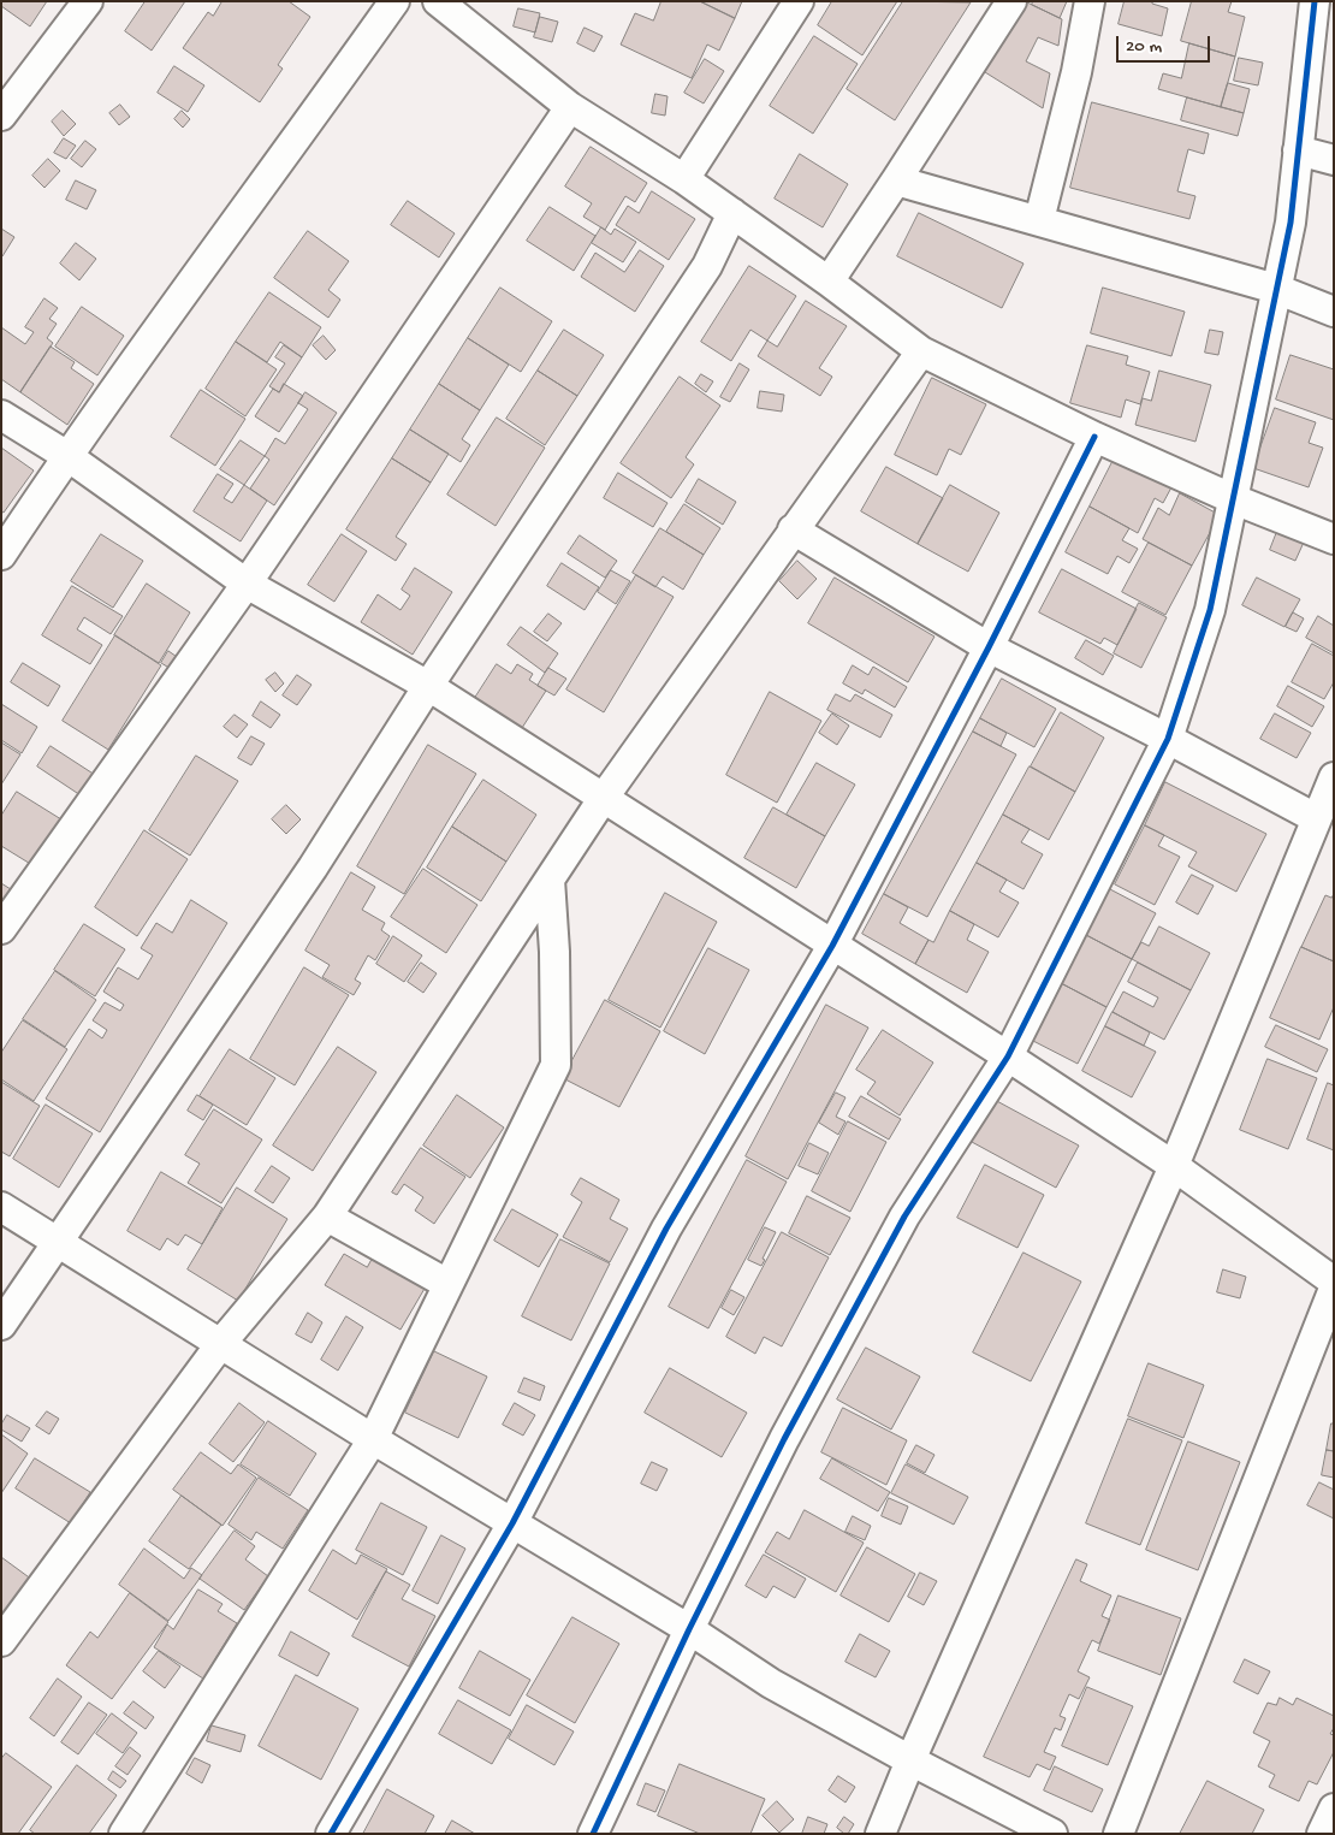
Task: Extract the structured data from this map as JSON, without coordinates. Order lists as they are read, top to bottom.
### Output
{
  "scale_bar": "20 m"
}
